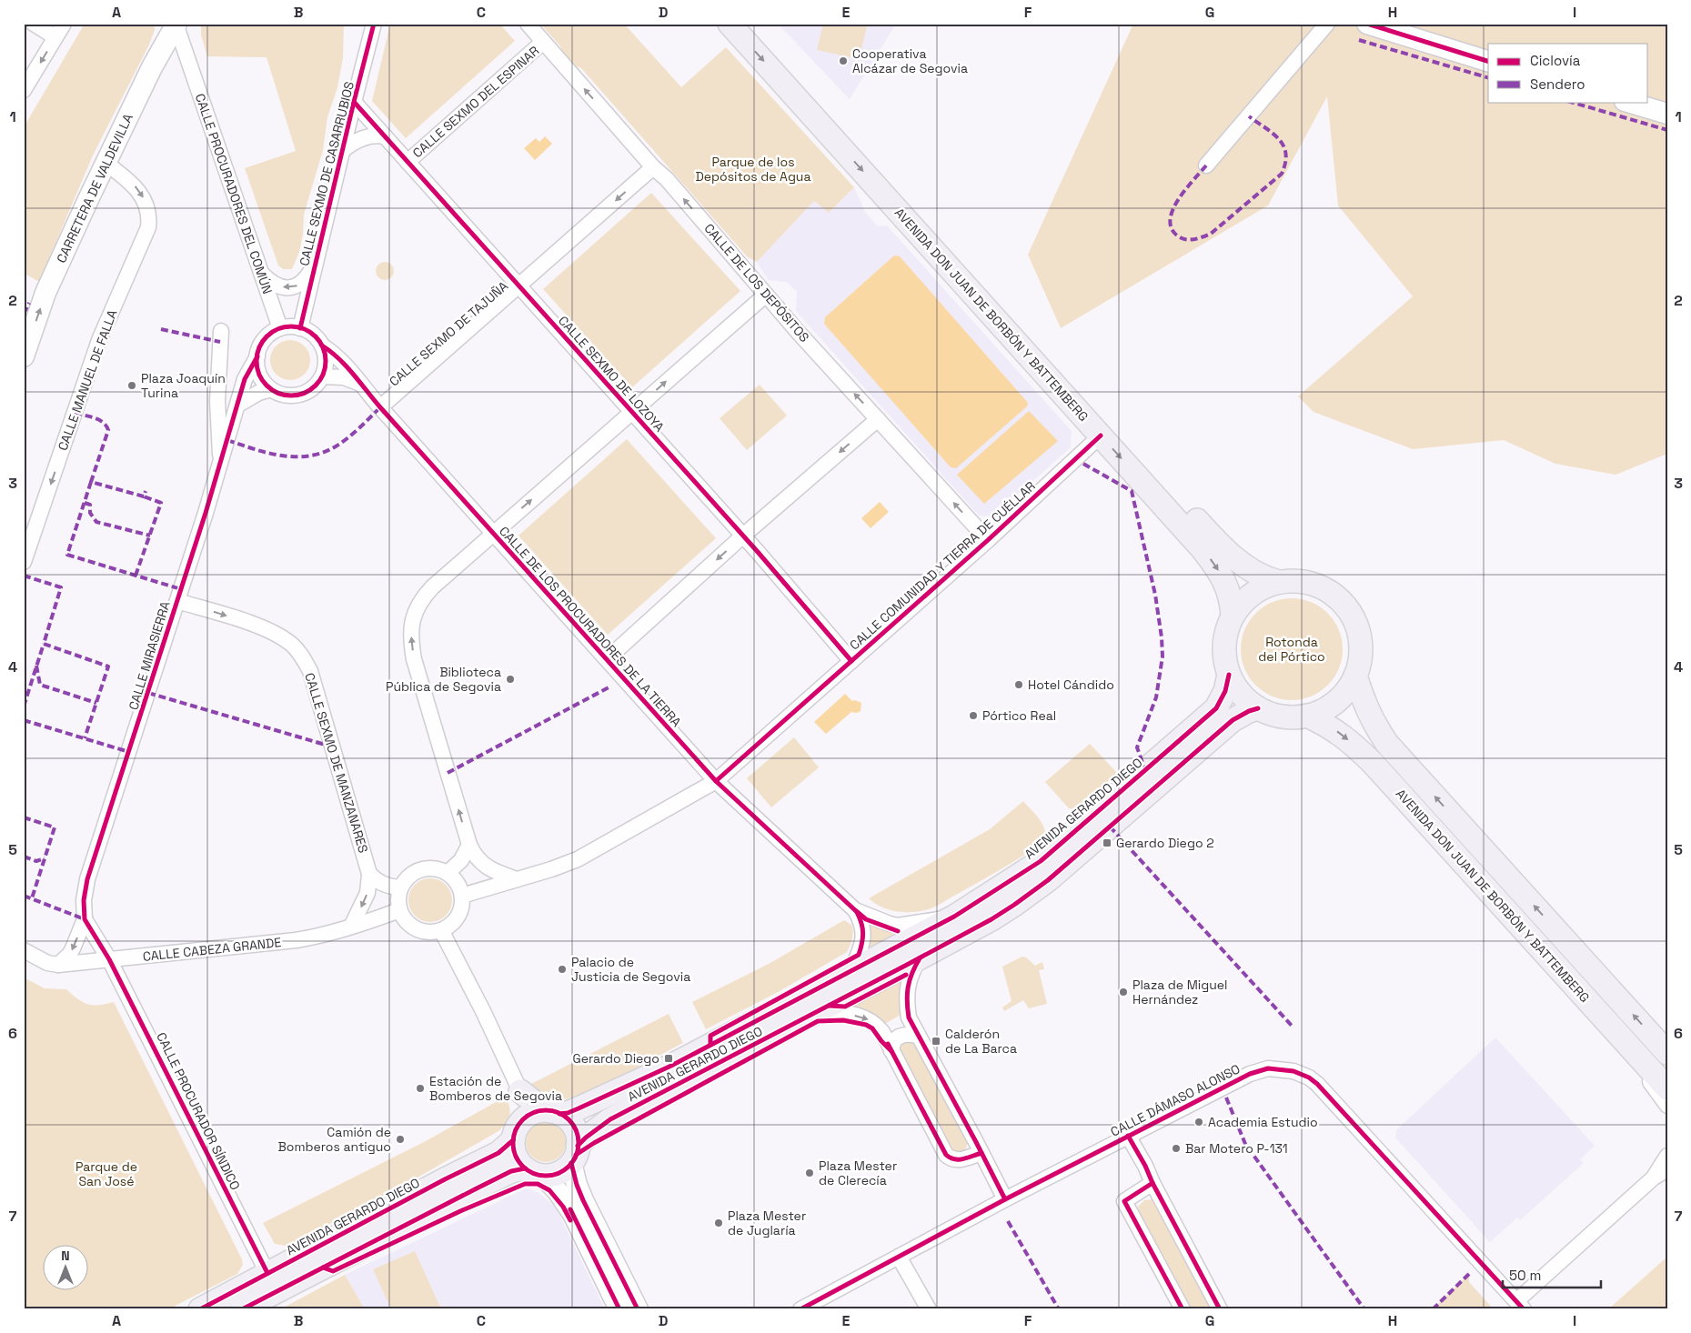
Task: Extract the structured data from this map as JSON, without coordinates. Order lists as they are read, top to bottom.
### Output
{
  "streets": {
    "main road": ["AVENIDA DON JUAN DE BORBÓN Y BATTEMBERG", "AVENIDA GERARDO DIEGO"],
    "street": [
      "CALLE SEXMO DEL ESPINAR",
      "CALLE SEXMO DE CASARRUBIOS",
      "CARRETERA DE VALDEVILLA",
      "CALLE PROCURADORES DEL COMÚN",
      "CALLE DE LOS DEPÓSITOS",
      "CALLE SEXMO DE TAJUÑA",
      "CALLE SEXMO DE LOZOYA",
      "CALLE MANUEL DE FALLA",
      "CALLE COMUNIDAD Y TIERRA DE CUÉLLAR",
      "CALLE DE LOS PROCURADORES DE LA TIERRA",
      "CALLE MIRASIERRA",
      "CALLE SEXMO DE MANZANARES",
      "CALLE CABEZA GRANDE",
      "CALLE DÁMASO ALONSO",
      "CALLE PROCURADOR SÍNDICO"
    ]
  },
  "crossings": [
    ["CALLE SEXMO DEL ESPINAR", "CALLE DE LOS DEPÓSITOS"],
    ["CALLE SEXMO DEL ESPINAR", "CALLE SEXMO DE LOZOYA"],
    ["CALLE SEXMO DE CASARRUBIOS", "CALLE PROCURADORES DEL COMÚN"],
    ["CALLE SEXMO DE CASARRUBIOS", "CALLE SEXMO DE LOZOYA"],
    ["CALLE SEXMO DE CASARRUBIOS", "CALLE DE LOS PROCURADORES DE LA TIERRA"],
    ["CALLE SEXMO DE CASARRUBIOS", "CALLE MIRASIERRA"],
    ["CARRETERA DE VALDEVILLA", "CALLE PROCURADORES DEL COMÚN"],
    ["CARRETERA DE VALDEVILLA", "CALLE MANUEL DE FALLA"],
    ["CALLE PROCURADORES DEL COMÚN", "CALLE DE LOS PROCURADORES DE LA TIERRA"],
    ["CALLE PROCURADORES DEL COMÚN", "CALLE MIRASIERRA"],
    ["CALLE DE LOS DEPÓSITOS", "CALLE SEXMO DE TAJUÑA"],
    ["CALLE DE LOS DEPÓSITOS", "CALLE COMUNIDAD Y TIERRA DE CUÉLLAR"],
    ["AVENIDA DON JUAN DE BORBÓN Y BATTEMBERG", "CALLE COMUNIDAD Y TIERRA DE CUÉLLAR"],
    ["AVENIDA DON JUAN DE BORBÓN Y BATTEMBERG", "AVENIDA GERARDO DIEGO"],
    ["CALLE SEXMO DE TAJUÑA", "CALLE SEXMO DE LOZOYA"],
    ["CALLE SEXMO DE TAJUÑA", "CALLE DE LOS PROCURADORES DE LA TIERRA"],
    ["CALLE SEXMO DE LOZOYA", "CALLE COMUNIDAD Y TIERRA DE CUÉLLAR"],
    ["CALLE COMUNIDAD Y TIERRA DE CUÉLLAR", "CALLE DE LOS PROCURADORES DE LA TIERRA"],
    ["CALLE COMUNIDAD Y TIERRA DE CUÉLLAR", "CALLE CABEZA GRANDE"],
    ["CALLE DE LOS PROCURADORES DE LA TIERRA", "CALLE MIRASIERRA"],
    ["CALLE MIRASIERRA", "CALLE SEXMO DE MANZANARES"],
    ["CALLE MIRASIERRA", "CALLE CABEZA GRANDE"],
    ["CALLE SEXMO DE MANZANARES", "CALLE CABEZA GRANDE"],
    ["AVENIDA GERARDO DIEGO", "CALLE PROCURADOR SÍNDICO"],
    ["CALLE CABEZA GRANDE", "CALLE PROCURADOR SÍNDICO"]
  ],
  "one_way": [
    "CARRETERA DE VALDEVILLA",
    "CALLE DE LOS DEPÓSITOS",
    "CALLE SEXMO DE TAJUÑA",
    "CALLE MANUEL DE FALLA",
    "CALLE SEXMO DE MANZANARES"
  ],
  "parks": ["Parque de los Depósitos de Agua", "Rotonda del Pórtico", "Parque de San José"],
  "places": {
    "other": [
      "Cooperativa Alcázar de Segovia",
      "Plaza Joaquín Turina",
      "Biblioteca Pública de Segovia",
      "Hotel Cándido",
      "Pórtico Real",
      "Palacio de Justicia de Segovia",
      "Plaza de Miguel Hernández",
      "Estación de Bomberos de Segovia",
      "Academia Estudio",
      "Camión de Bomberos antiguo",
      "Bar Motero P-131",
      "Plaza Mester de Clerecía",
      "Plaza Mester de Juglaría"
    ],
    "transit": ["Gerardo Diego 2", "Calderón de La Barca", "Gerardo Diego"]
  },
  "legend": ["Ciclovía", "Sendero"],
  "scale_bar": "50 m",
  "north": "top",
  "grid": {
    "columns": [
      "A",
      "B",
      "C",
      "D",
      "E",
      "F",
      "G",
      "H",
      "I"
    ],
    "rows": [
      "1",
      "2",
      "3",
      "4",
      "5",
      "6",
      "7"
    ]
  }
}
